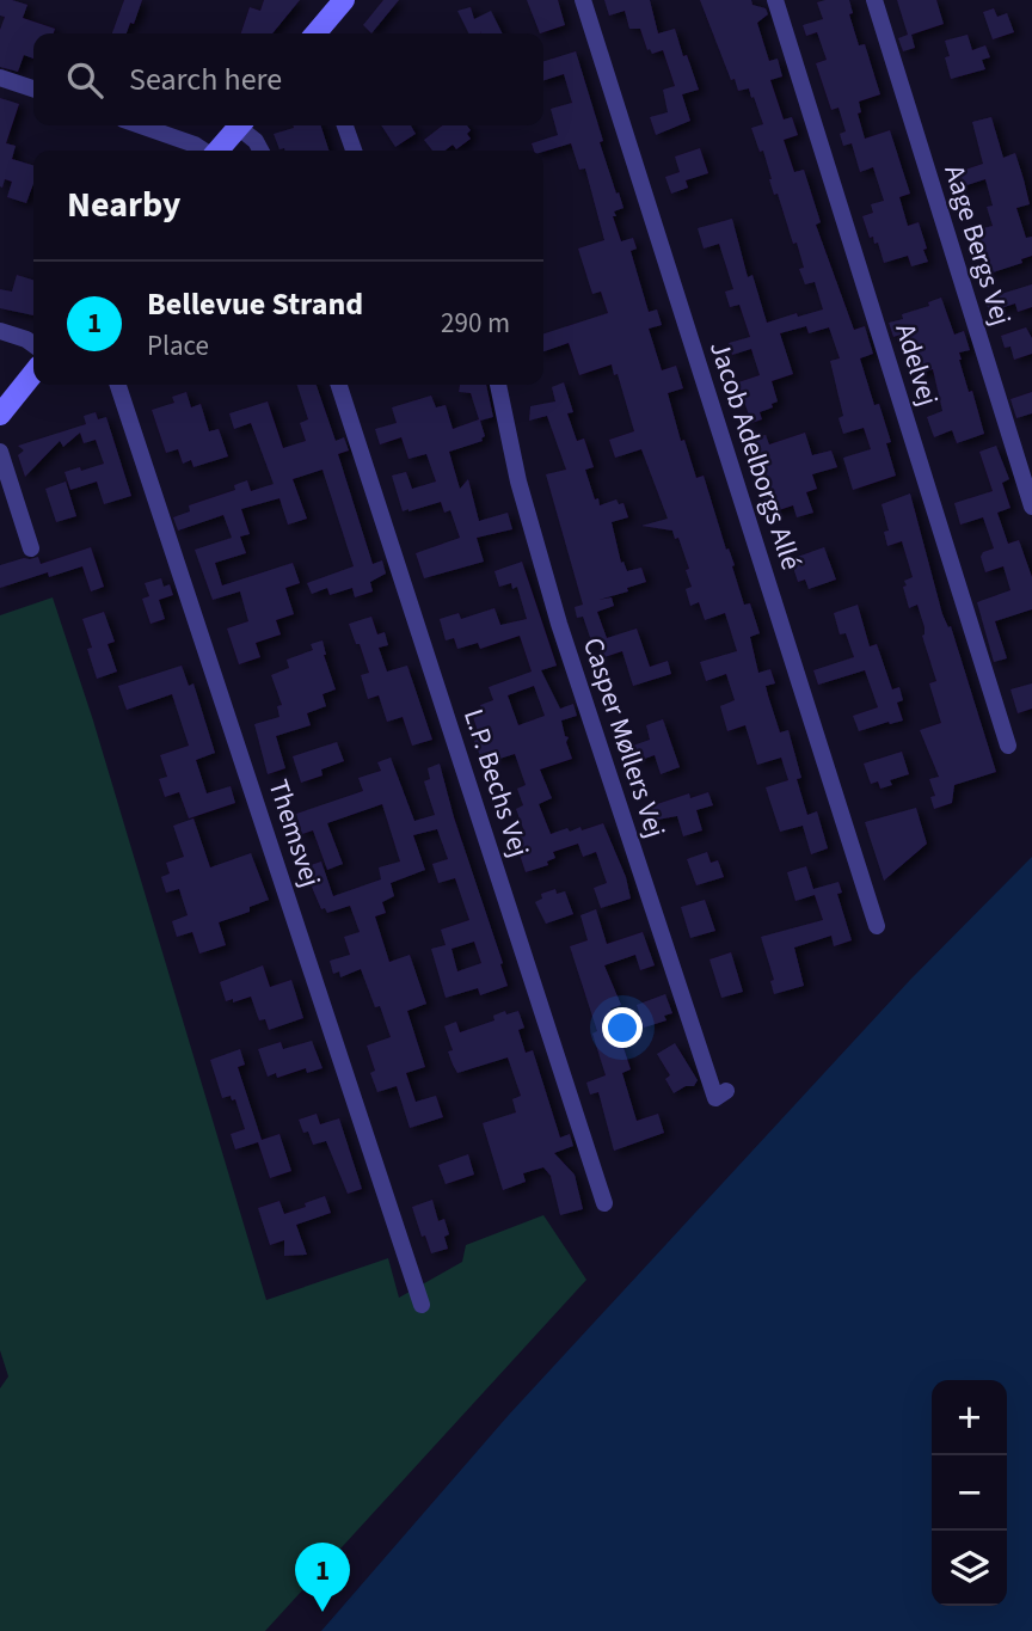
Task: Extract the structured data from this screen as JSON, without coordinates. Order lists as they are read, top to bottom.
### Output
{
  "streets": {
    "street": [
      "Aage Bergs Vej",
      "Adelvej",
      "Jacob Adelborgs Allé",
      "Casper Møllers Vej",
      "L.P. Bechs Vej",
      "Themsvej"
    ]
  },
  "page": {
    "search": "Search here",
    "heading": "Nearby",
    "list": [
      {
        "mark": "1",
        "name": "Bellevue Strand",
        "note": "Place",
        "value": "290 m"
      }
    ],
    "map_buttons": ["+", "−"],
    "pins": "1"
  }
}
